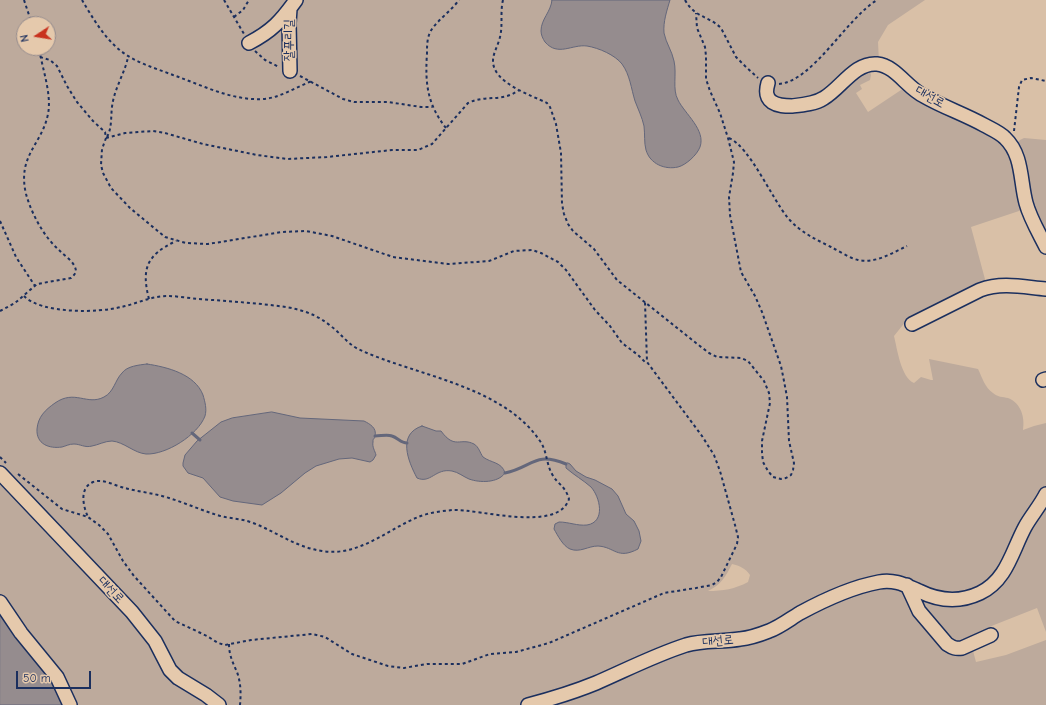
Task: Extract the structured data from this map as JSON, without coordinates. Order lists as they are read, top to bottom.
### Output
{
  "streets": {
    "lane": ["잘푸리길", "대선로"]
  },
  "scale_bar": "50 m",
  "north": "left"
}
